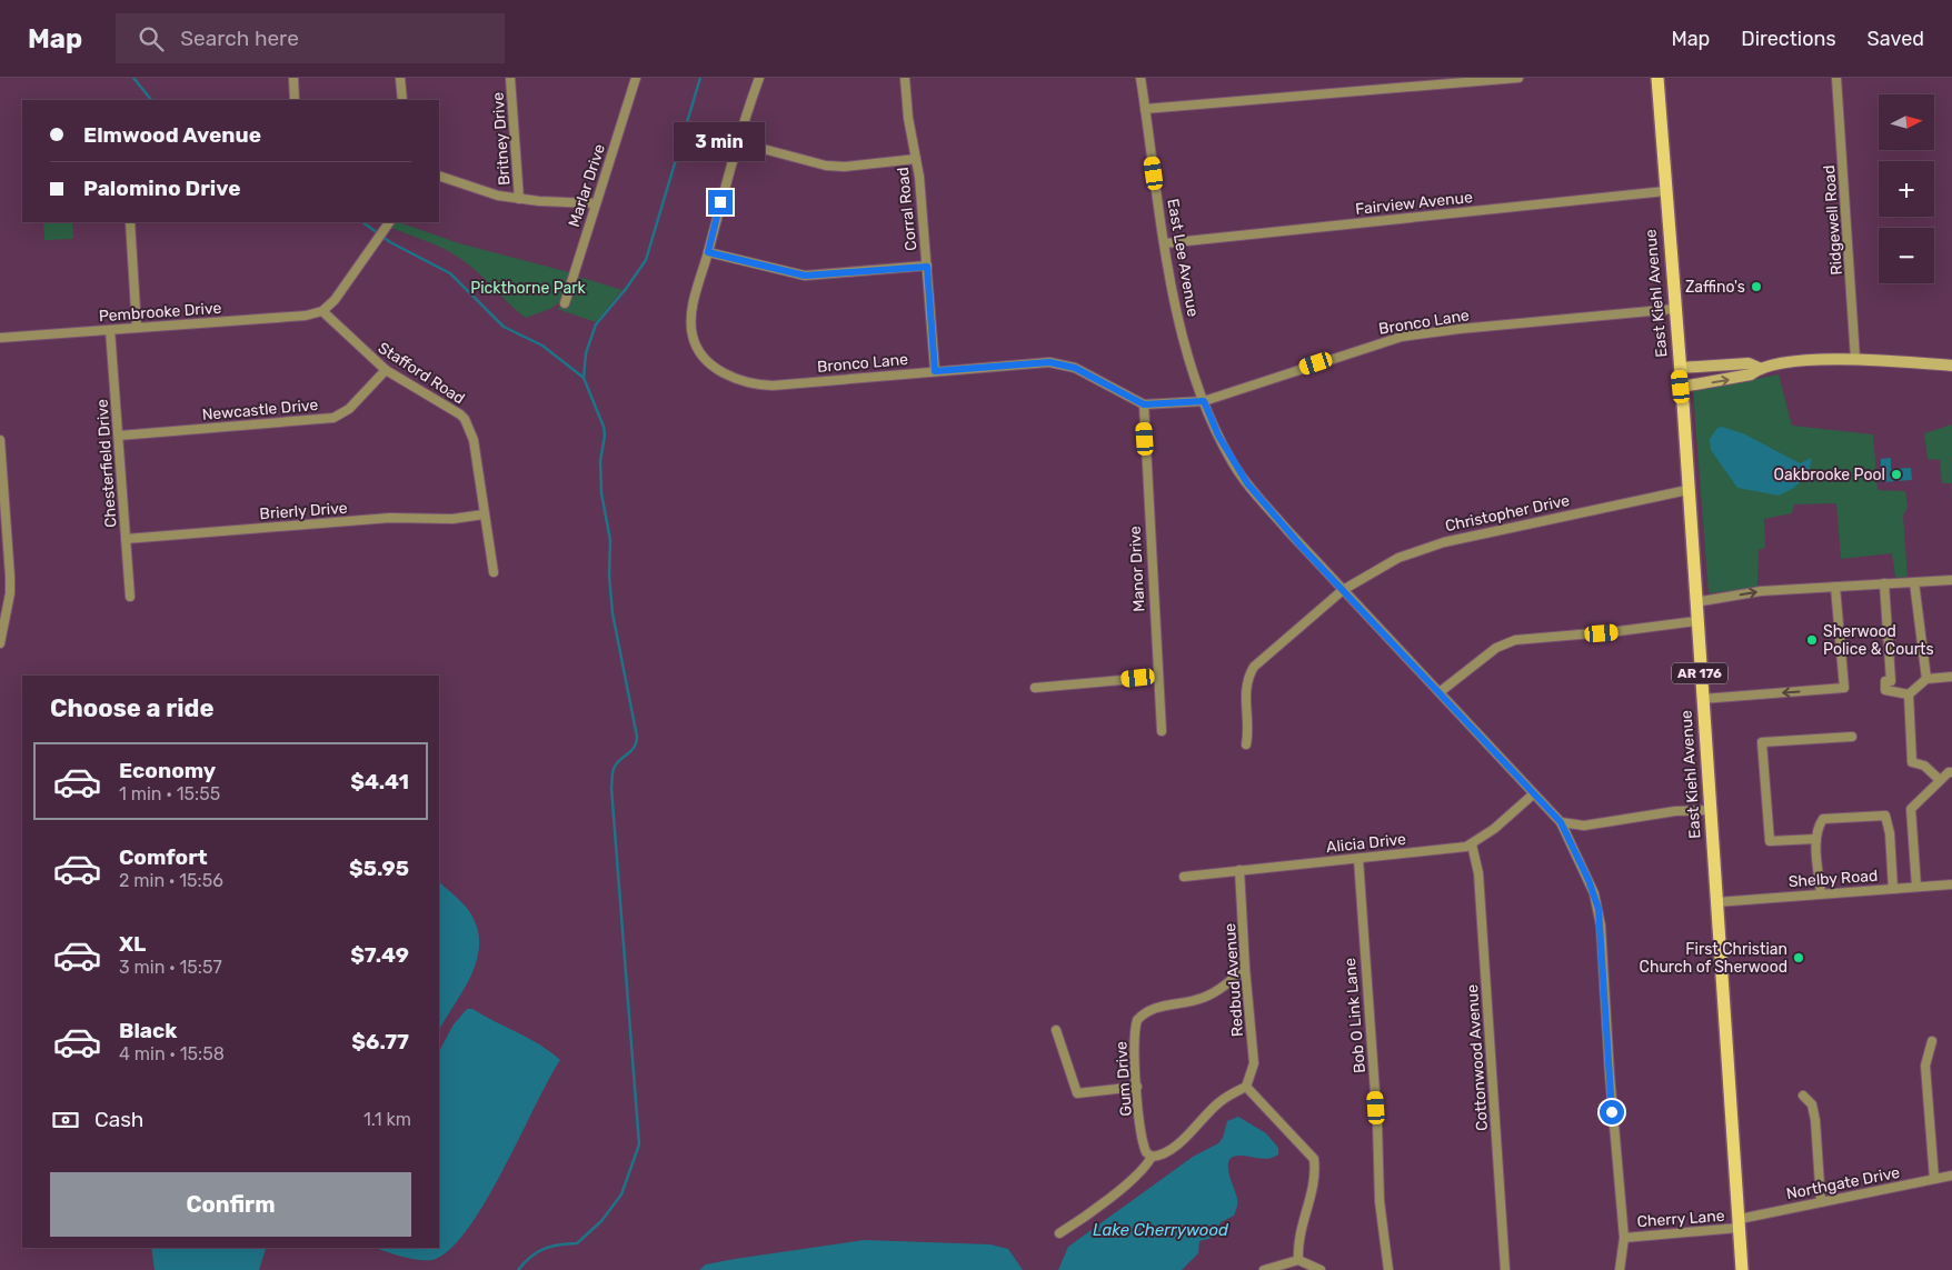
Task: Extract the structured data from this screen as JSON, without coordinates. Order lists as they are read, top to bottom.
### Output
{
  "streets": {
    "main road": ["East Kiehl Avenue", "AR 176"],
    "street": [
      "Britney Drive",
      "Marlar Drive",
      "Fairview Avenue",
      "Corral Road",
      "Ridgewell Road",
      "East Lee Avenue",
      "Pembrooke Drive",
      "Bronco Lane",
      "Stafford Road",
      "Newcastle Drive",
      "Chesterfield Drive",
      "Brierly Drive",
      "Christopher Drive",
      "Manor Drive",
      "Alicia Drive",
      "Shelby Road",
      "Redbud Avenue",
      "Bob O Link Lane",
      "Cottonwood Avenue",
      "Gum Drive",
      "Northgate Drive",
      "Cherry Lane"
    ]
  },
  "crossings": [
    ["Fairview Avenue", "East Lee Avenue"],
    ["Fairview Avenue", "East Kiehl Avenue"],
    ["Corral Road", "Bronco Lane"],
    ["East Lee Avenue", "Bronco Lane"],
    ["East Lee Avenue", "Christopher Drive"],
    ["East Lee Avenue", "Alicia Drive"],
    ["East Lee Avenue", "Cherry Lane"],
    ["East Kiehl Avenue", "Bronco Lane"],
    ["East Kiehl Avenue", "Christopher Drive"],
    ["East Kiehl Avenue", "Shelby Road"],
    ["East Kiehl Avenue", "Northgate Drive"],
    ["East Kiehl Avenue", "Cherry Lane"],
    ["Pembrooke Drive", "Stafford Road"],
    ["Pembrooke Drive", "Chesterfield Drive"],
    ["Bronco Lane", "Manor Drive"],
    ["Stafford Road", "Newcastle Drive"],
    ["Stafford Road", "Brierly Drive"],
    ["Newcastle Drive", "Chesterfield Drive"],
    ["Chesterfield Drive", "Brierly Drive"],
    ["Alicia Drive", "Redbud Avenue"],
    ["Alicia Drive", "Bob O Link Lane"],
    ["Alicia Drive", "Cottonwood Avenue"],
    ["Redbud Avenue", "Gum Drive"],
    ["Northgate Drive", "Cherry Lane"]
  ],
  "water": ["Lake Cherrywood"],
  "parks": ["Pickthorne Park"],
  "places": [
    "Zaffino's",
    "Oakbrooke Pool",
    "Sherwood Police & Courts",
    "First Christian Church of Sherwood"
  ],
  "north": "right",
  "page": {
    "header": "Map",
    "search": "Search here",
    "nav": ["Map", "Directions", "Saved"],
    "map_buttons": ["+", "−"],
    "banner": ["Elmwood Avenue", "Palomino Drive"],
    "bubble": "3 min",
    "heading": "Choose a ride",
    "list": [
      {
        "name": "Economy",
        "note": "1 min · 15:55",
        "value": "$4.41"
      },
      {
        "name": "Comfort",
        "note": "2 min · 15:56",
        "value": "$5.95"
      },
      {
        "name": "XL",
        "note": "3 min · 15:57",
        "value": "$7.49"
      },
      {
        "name": "Black",
        "note": "4 min · 15:58",
        "value": "$6.77"
      }
    ],
    "pay": ["Cash", "1.1 km"],
    "buttons": "Confirm"
  }
}
